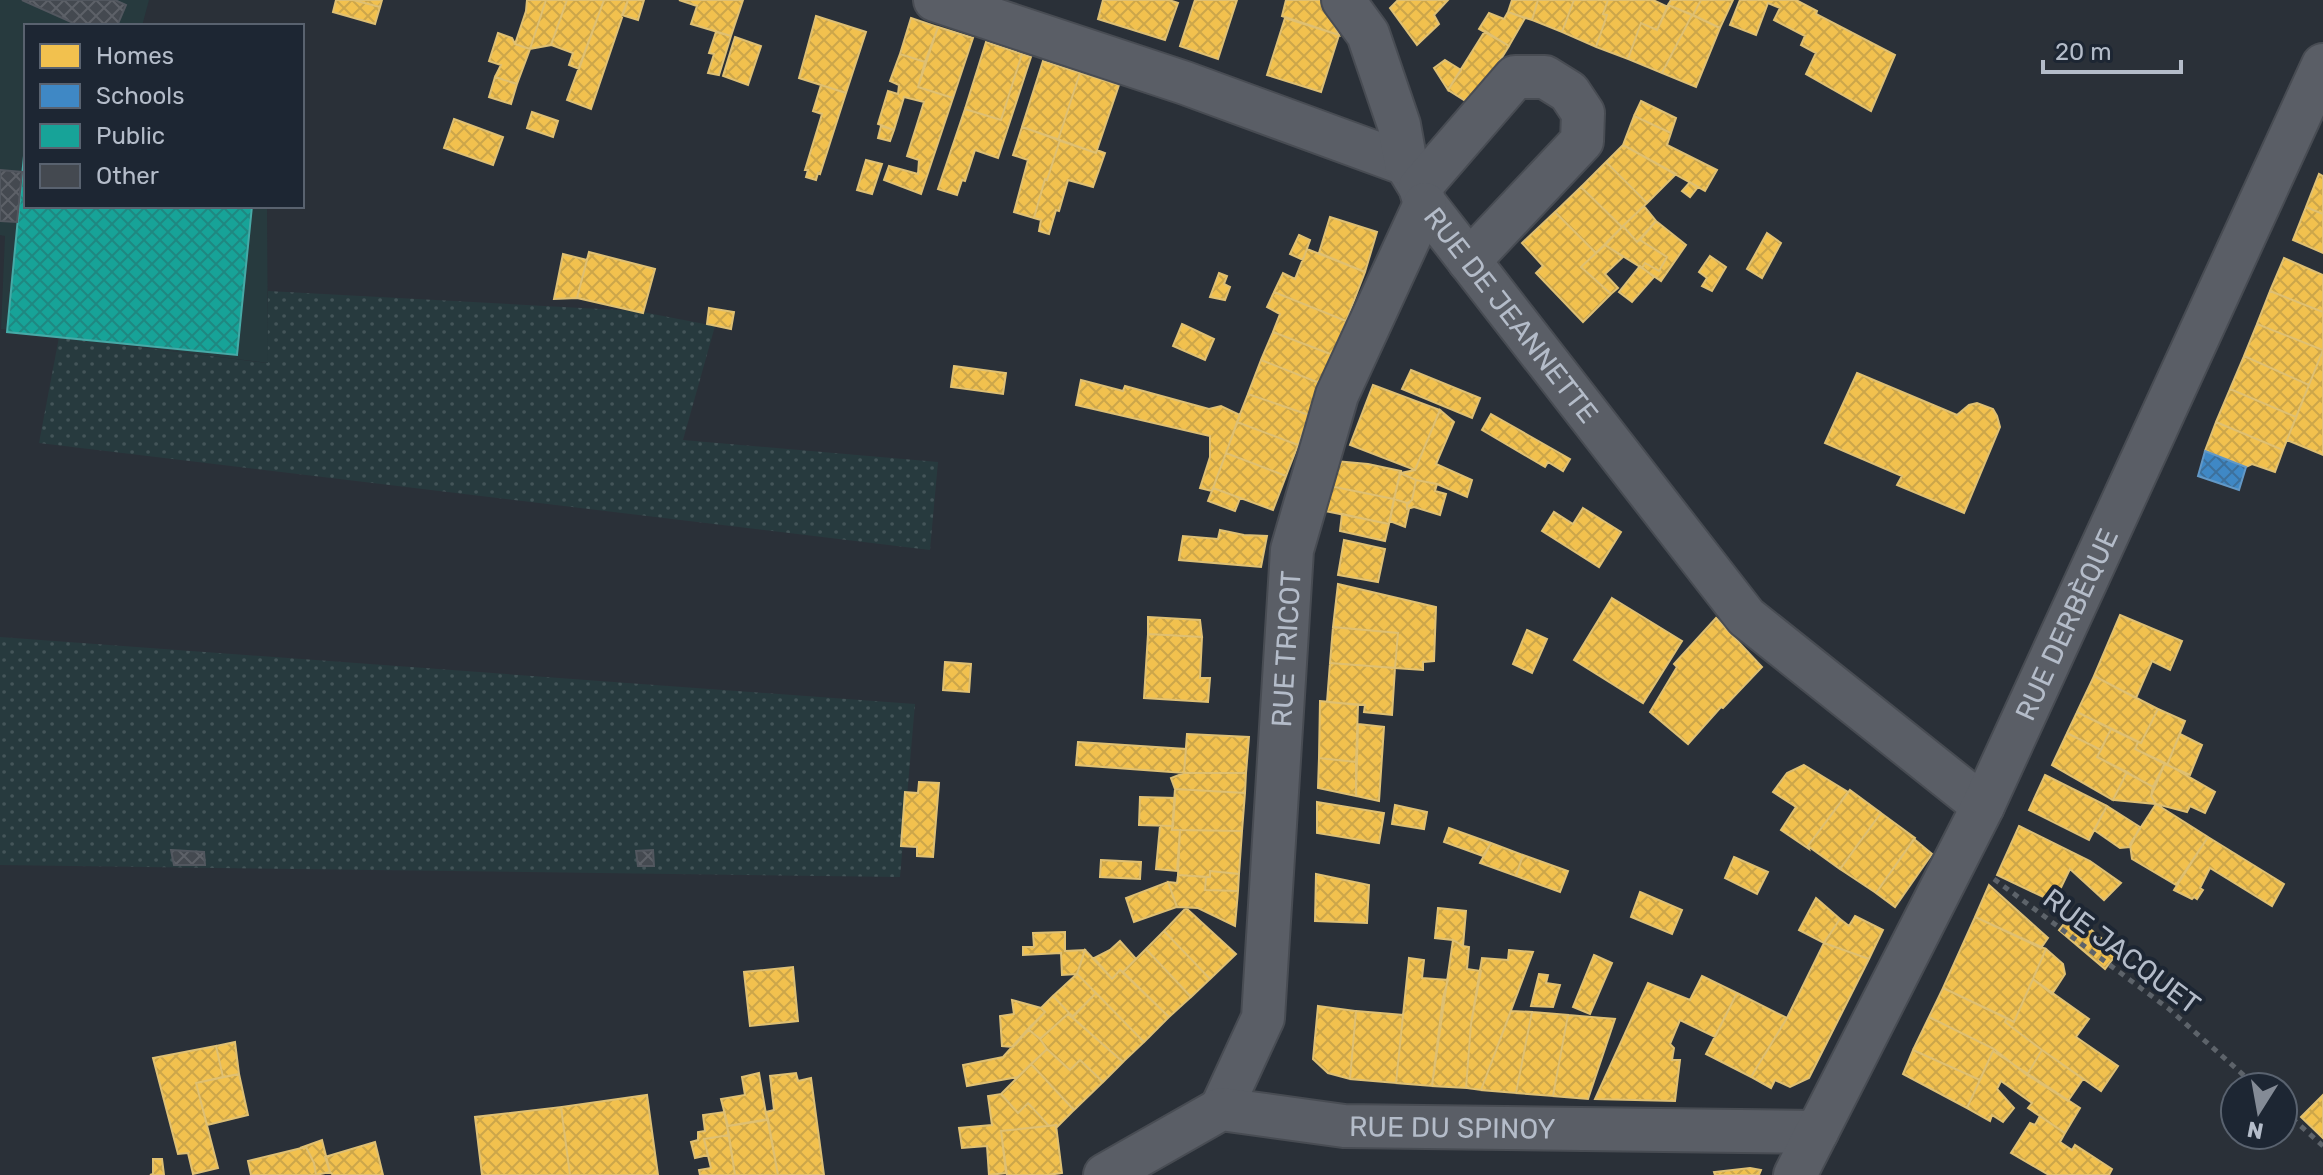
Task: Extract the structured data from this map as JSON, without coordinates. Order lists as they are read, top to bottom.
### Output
{
  "streets": {
    "street": [
      "RUE DE JEANNETTE",
      "RUE DERBÈQUE",
      "RUE TRICOT",
      "RUE DU SPINOY"
    ],
    "path": ["RUE JACQUET"]
  },
  "crossings": [
    ["RUE DE JEANNETTE", "RUE DERBÈQUE"],
    ["RUE DE JEANNETTE", "RUE TRICOT"],
    ["RUE DERBÈQUE", "RUE JACQUET"],
    ["RUE DERBÈQUE", "RUE DU SPINOY"],
    ["RUE TRICOT", "RUE DU SPINOY"]
  ],
  "legend": [
    "Homes",
    "Schools",
    "Public",
    "Other"
  ],
  "scale_bar": "20 m",
  "north": "bottom"
}
